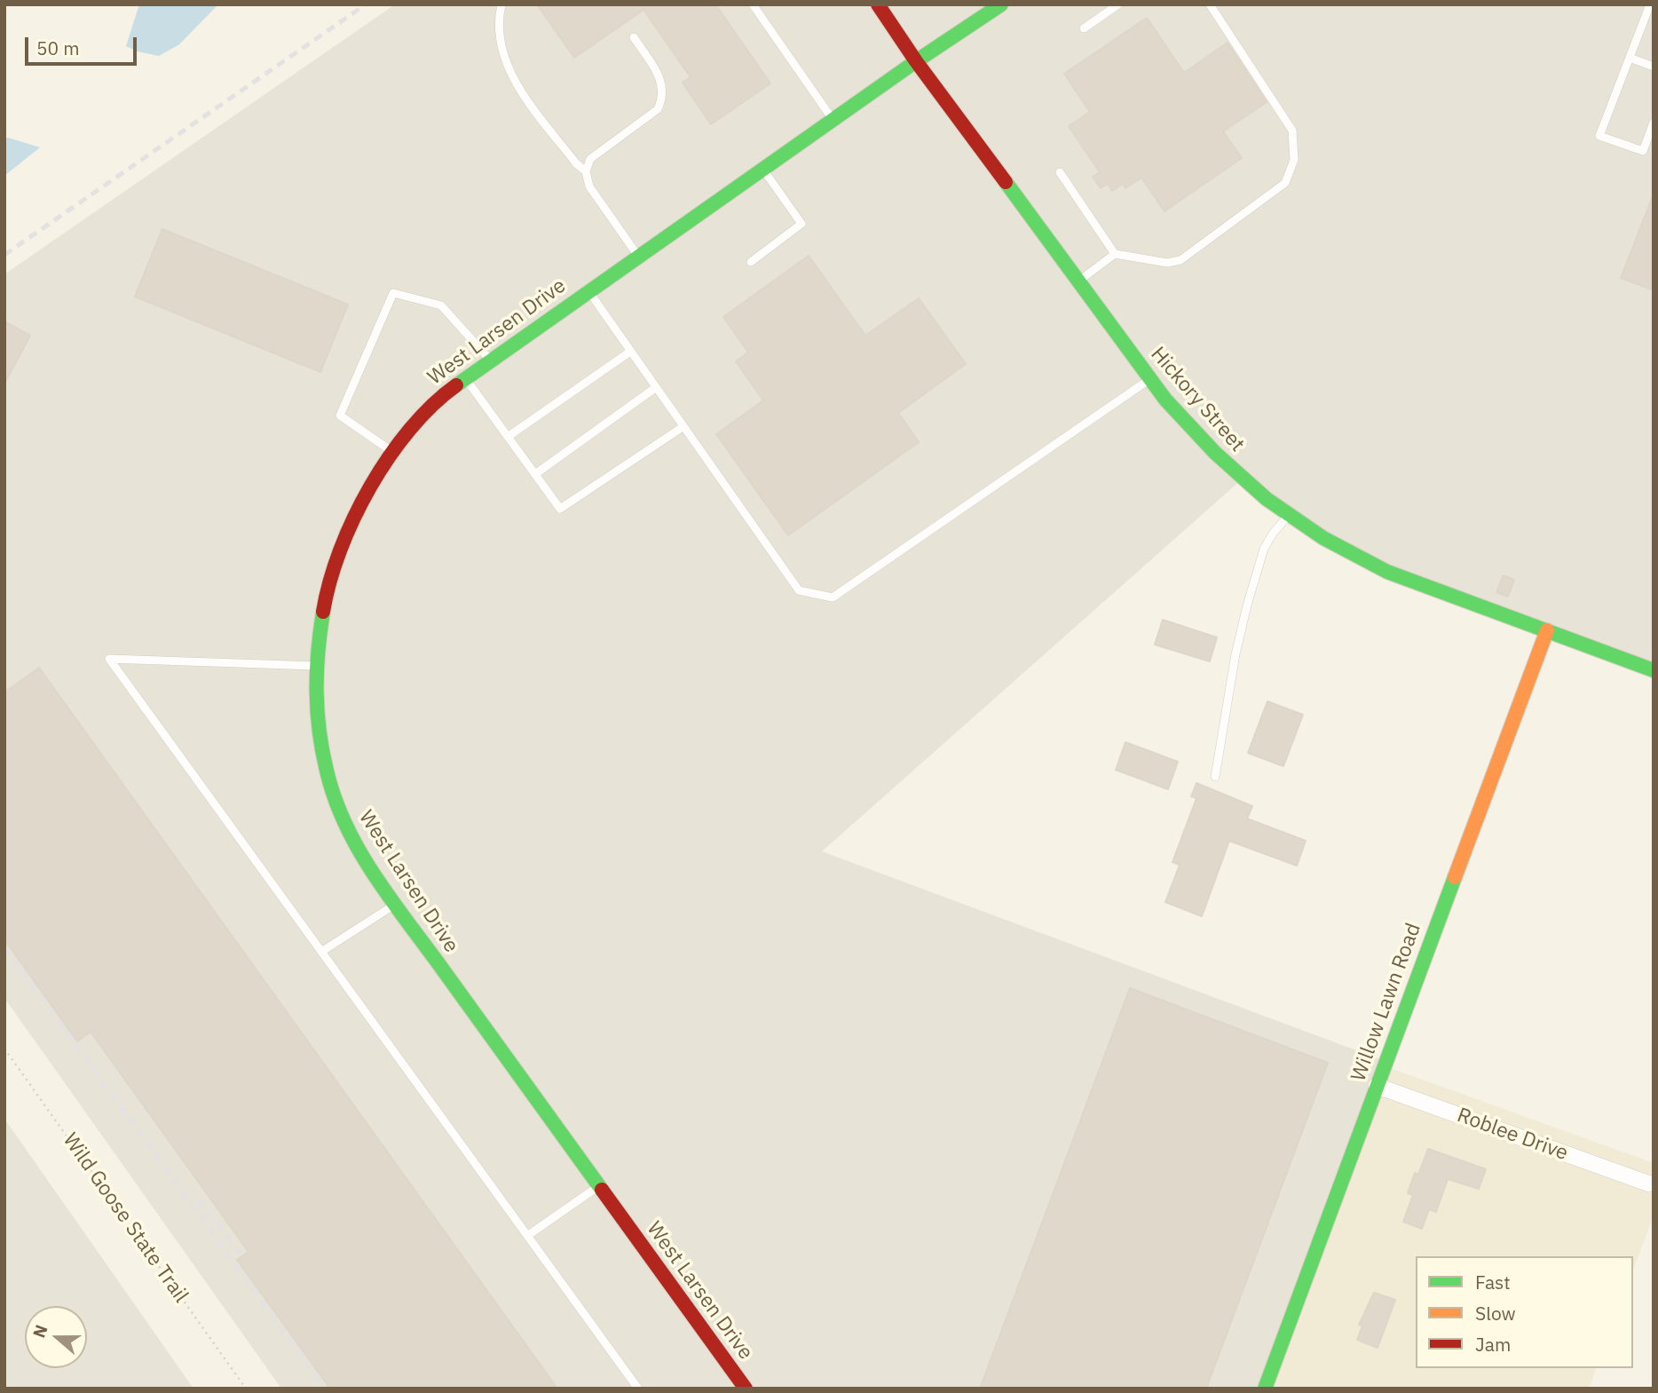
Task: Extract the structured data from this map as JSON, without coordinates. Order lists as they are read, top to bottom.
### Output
{
  "streets": {
    "street": [
      "West Larsen Drive",
      "Hickory Street",
      "Willow Lawn Road",
      "Roblee Drive"
    ],
    "path": ["Wild Goose State Trail"]
  },
  "crossings": [
    ["West Larsen Drive", "Hickory Street"],
    ["Hickory Street", "Willow Lawn Road"],
    ["Willow Lawn Road", "Roblee Drive"]
  ],
  "legend": ["Fast", "Slow", "Jam"],
  "scale_bar": "50 m",
  "north": "left"
}
